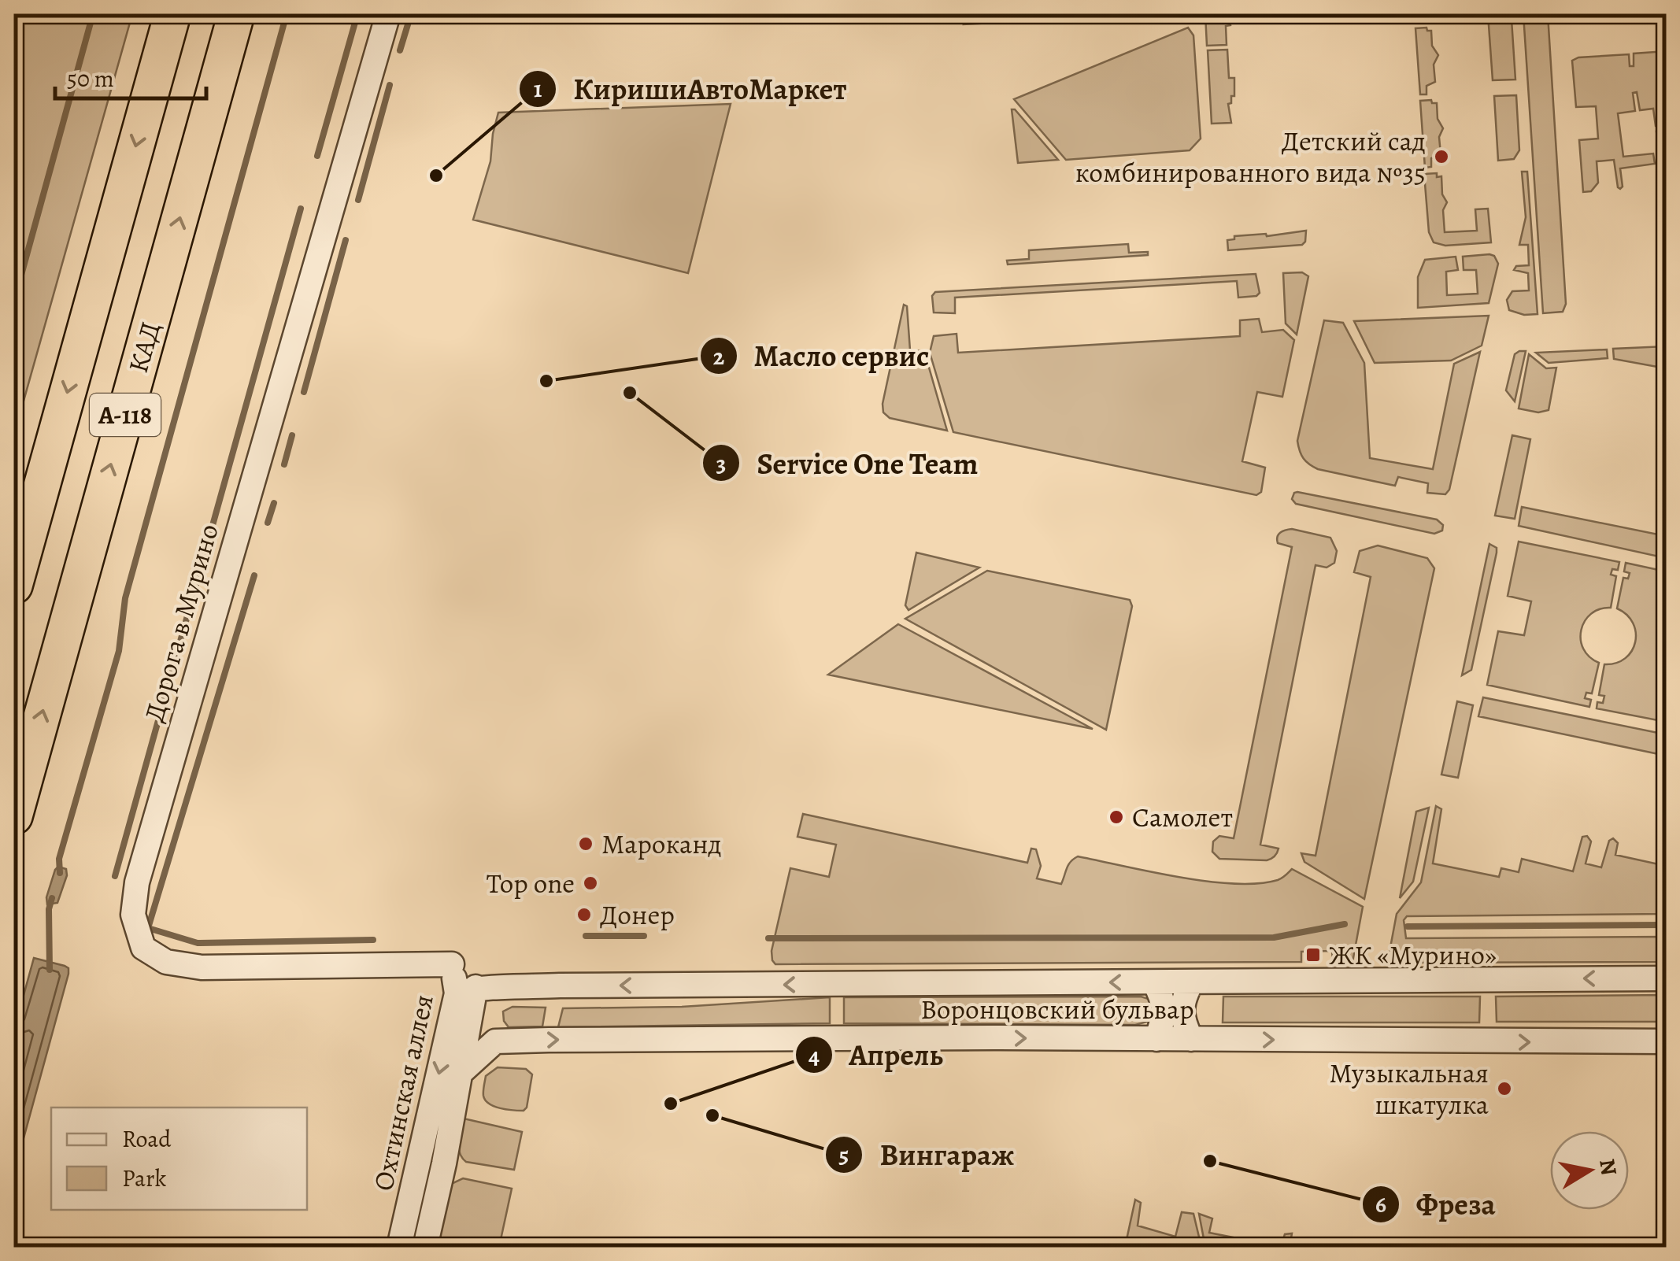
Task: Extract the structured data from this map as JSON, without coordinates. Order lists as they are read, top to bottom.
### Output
{
  "streets": {
    "highway": ["КАД", "А-118"],
    "street": ["Дорога в Мурино", "Воронцовский бульвар", "Охтинская аллея"]
  },
  "crossings": [
    ["Дорога в Мурино", "Охтинская аллея"],
    ["Воронцовский бульвар", "Охтинская аллея"]
  ],
  "places": {
    "other": [
      "Детский сад комбинированного вида №35",
      "КиришиАвтоМаркет",
      "Масло сервис",
      "Service One Team",
      "Самолет",
      "Мароканд",
      "Top one",
      "Донер",
      "Музыкальная шкатулка",
      "Апрель",
      "Вингараж",
      "Фреза"
    ],
    "transit": ["ЖК «Мурино»"]
  },
  "legend": ["Road", "Park"],
  "scale_bar": "50 m",
  "north": "right"
}
